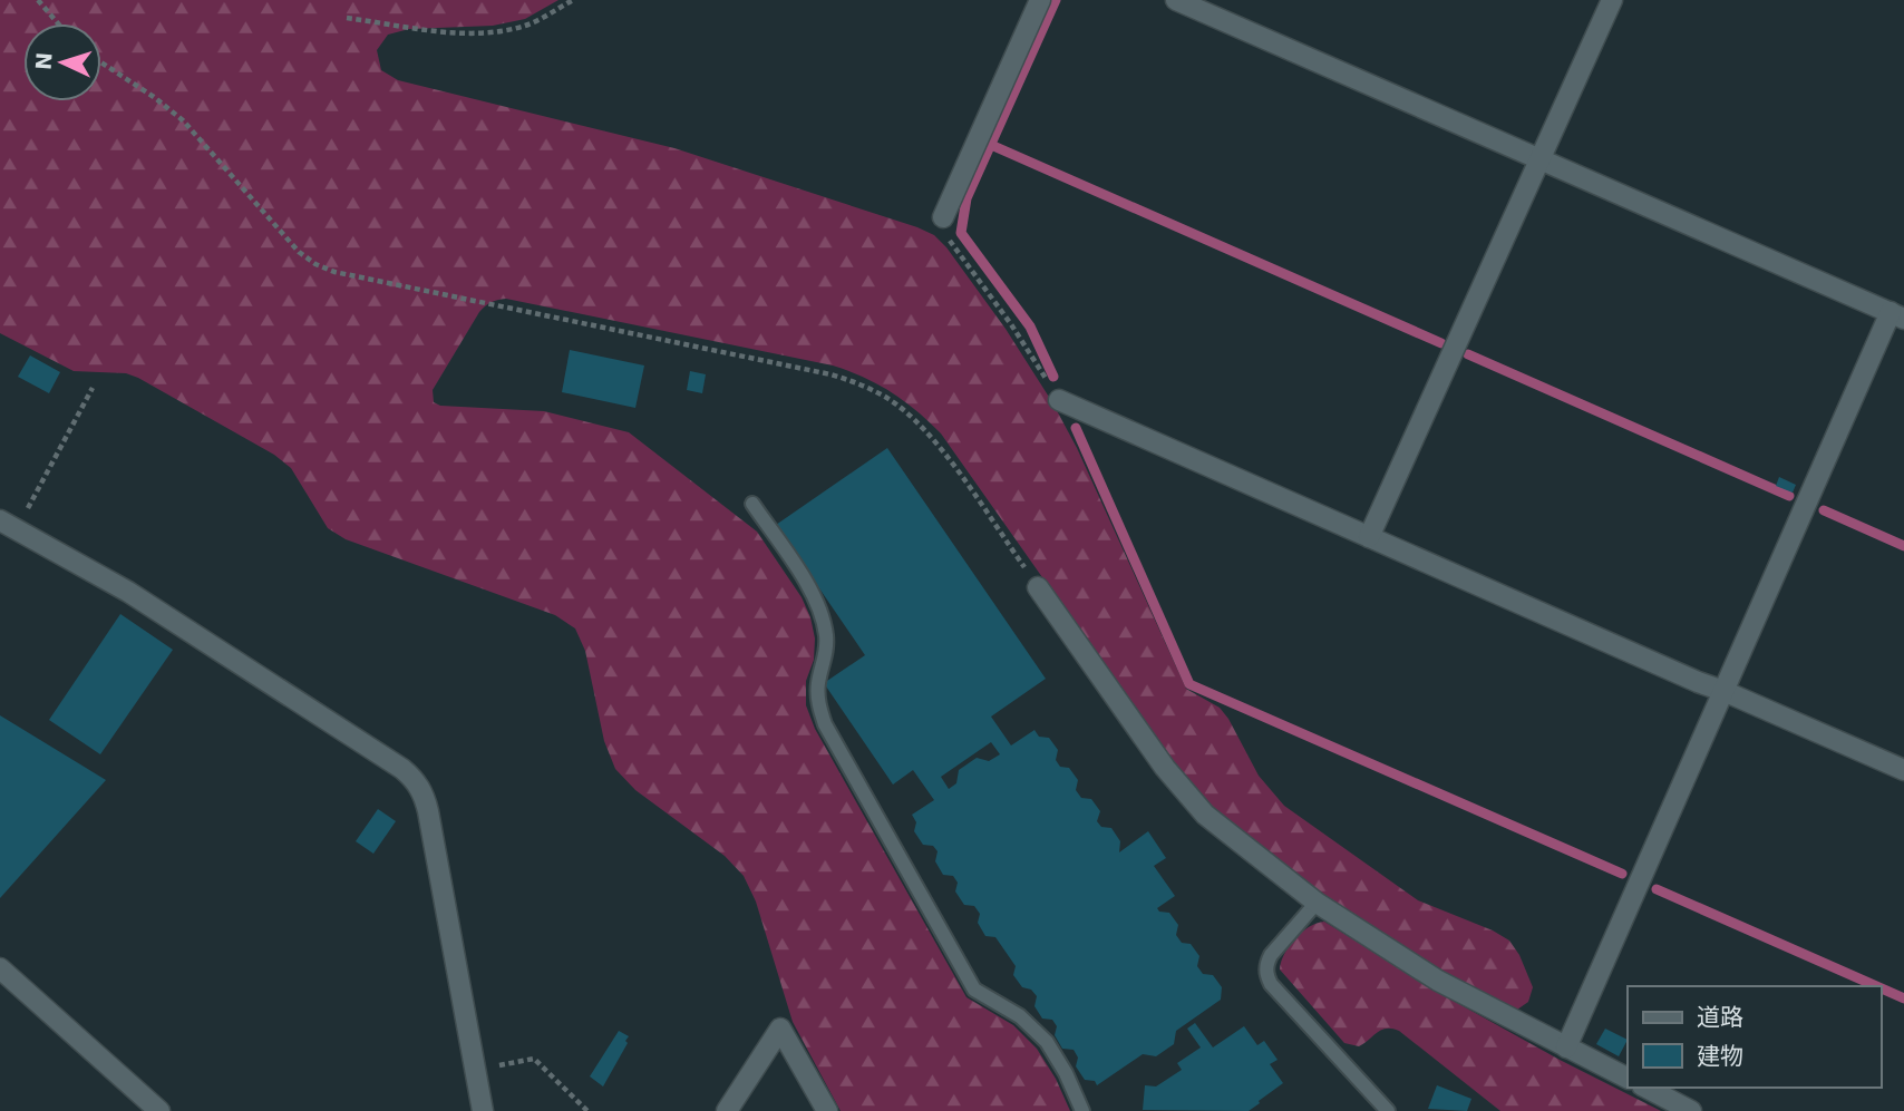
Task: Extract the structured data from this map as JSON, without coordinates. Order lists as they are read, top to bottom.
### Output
{
  "legend": ["道路", "建物"],
  "north": "left"
}
